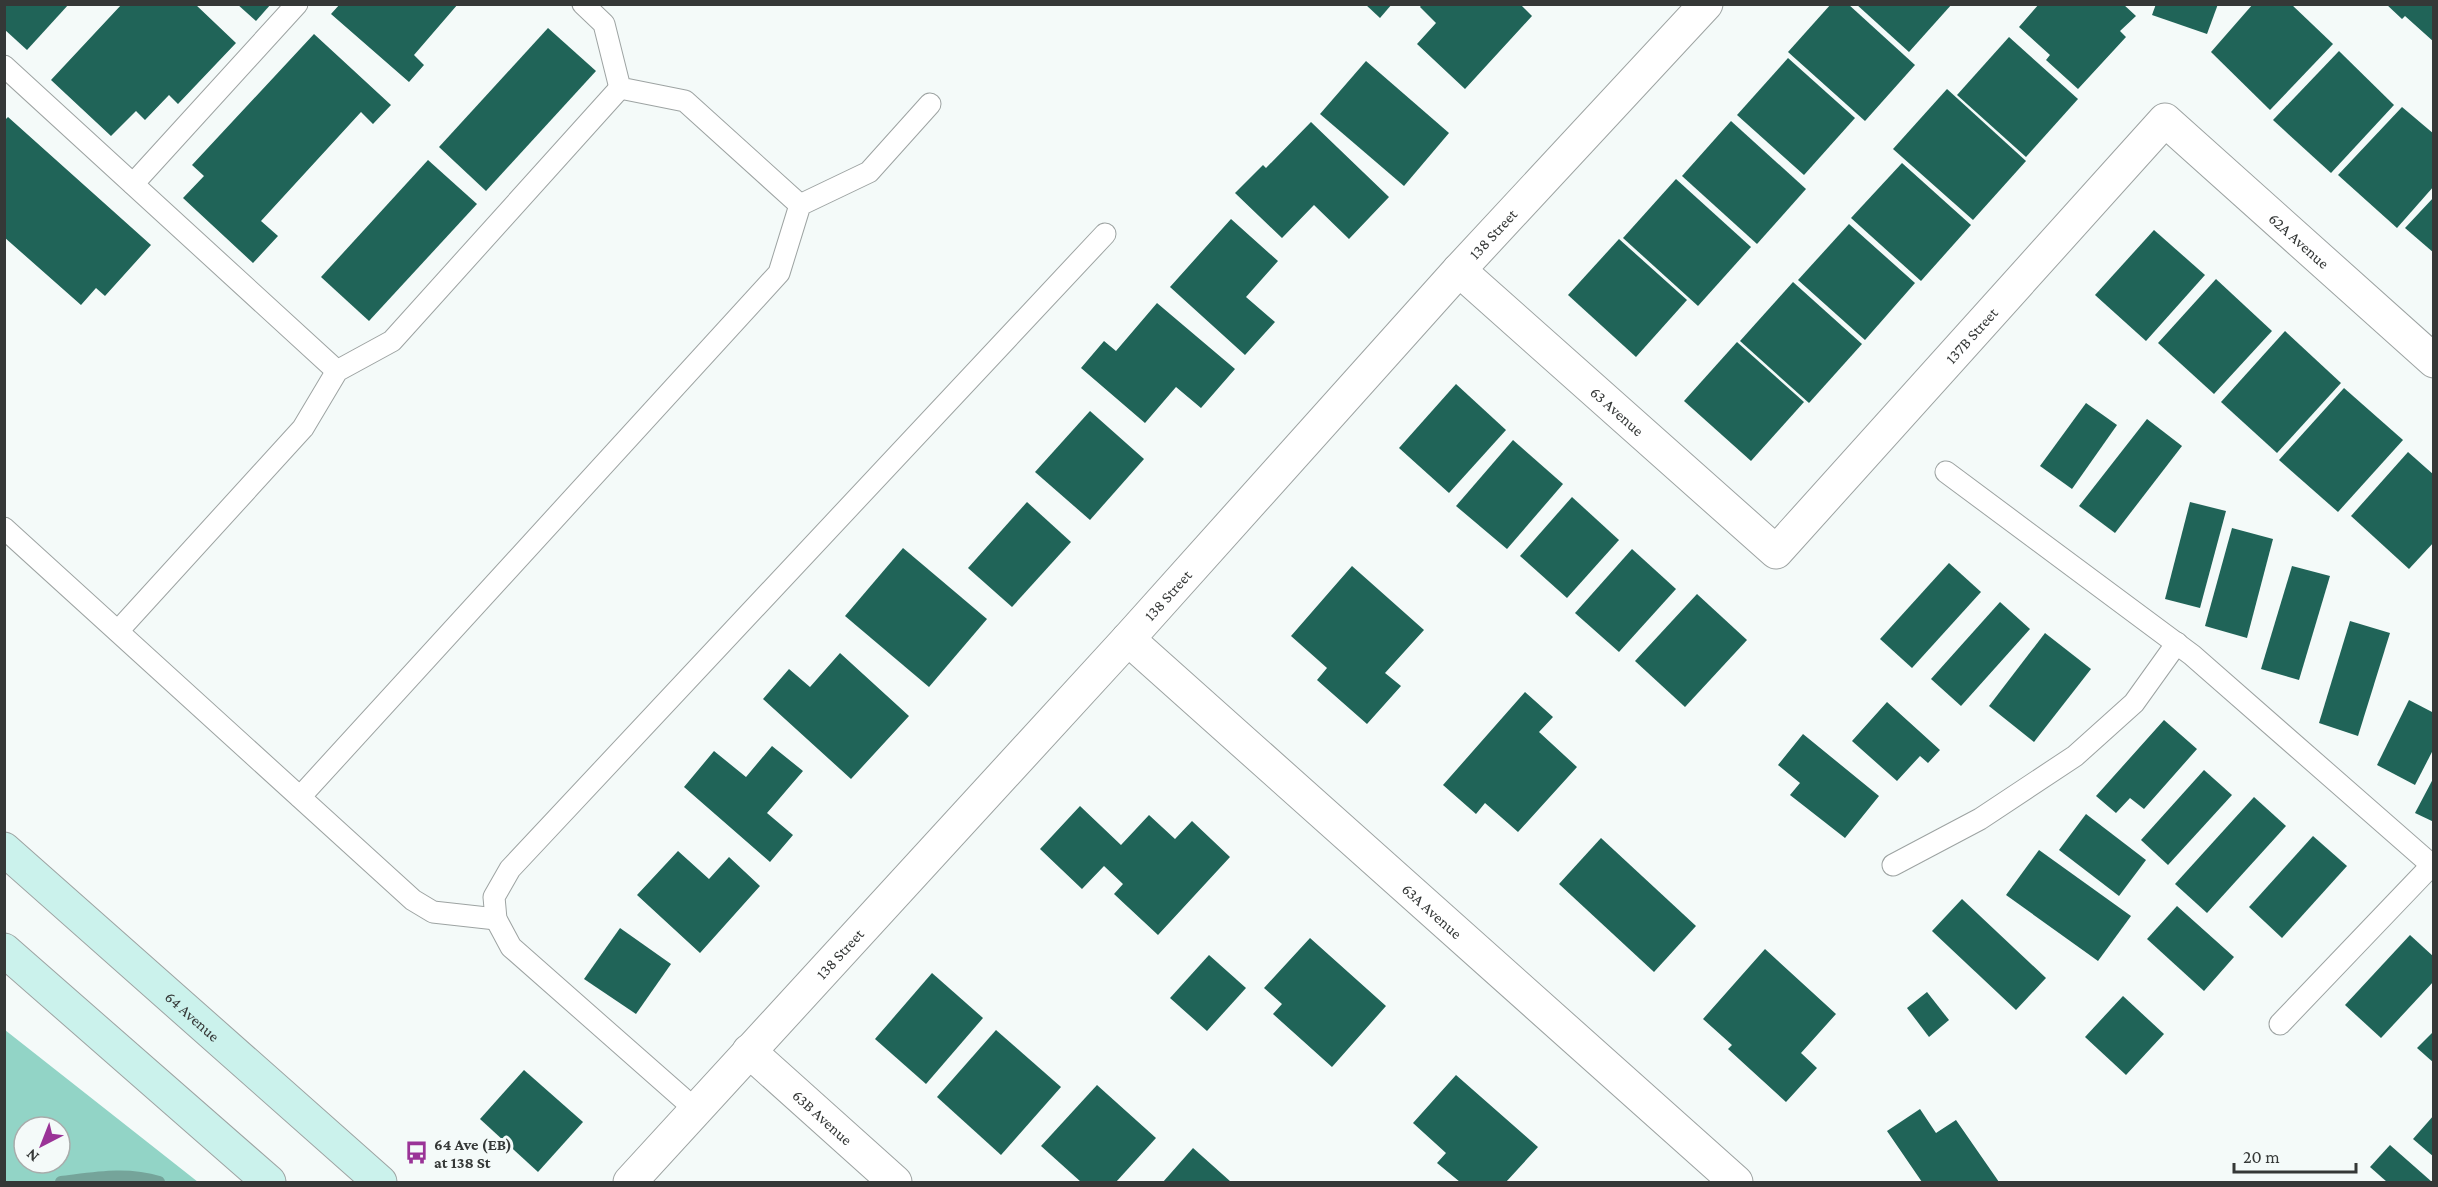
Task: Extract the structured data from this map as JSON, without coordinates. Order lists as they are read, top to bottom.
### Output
{
  "streets": {
    "main road": ["64 Avenue"],
    "street": [
      "138 Street",
      "62A Avenue",
      "137B Street",
      "63 Avenue",
      "63A Avenue",
      "63B Avenue"
    ]
  },
  "crossings": [
    ["138 Street", "63 Avenue"],
    ["138 Street", "63A Avenue"],
    ["138 Street", "63B Avenue"],
    ["62A Avenue", "137B Street"],
    ["137B Street", "63 Avenue"]
  ],
  "places": {
    "bus stop": ["64 Ave (EB) at 138 St"]
  },
  "scale_bar": "20 m",
  "north": "bottom left"
}
